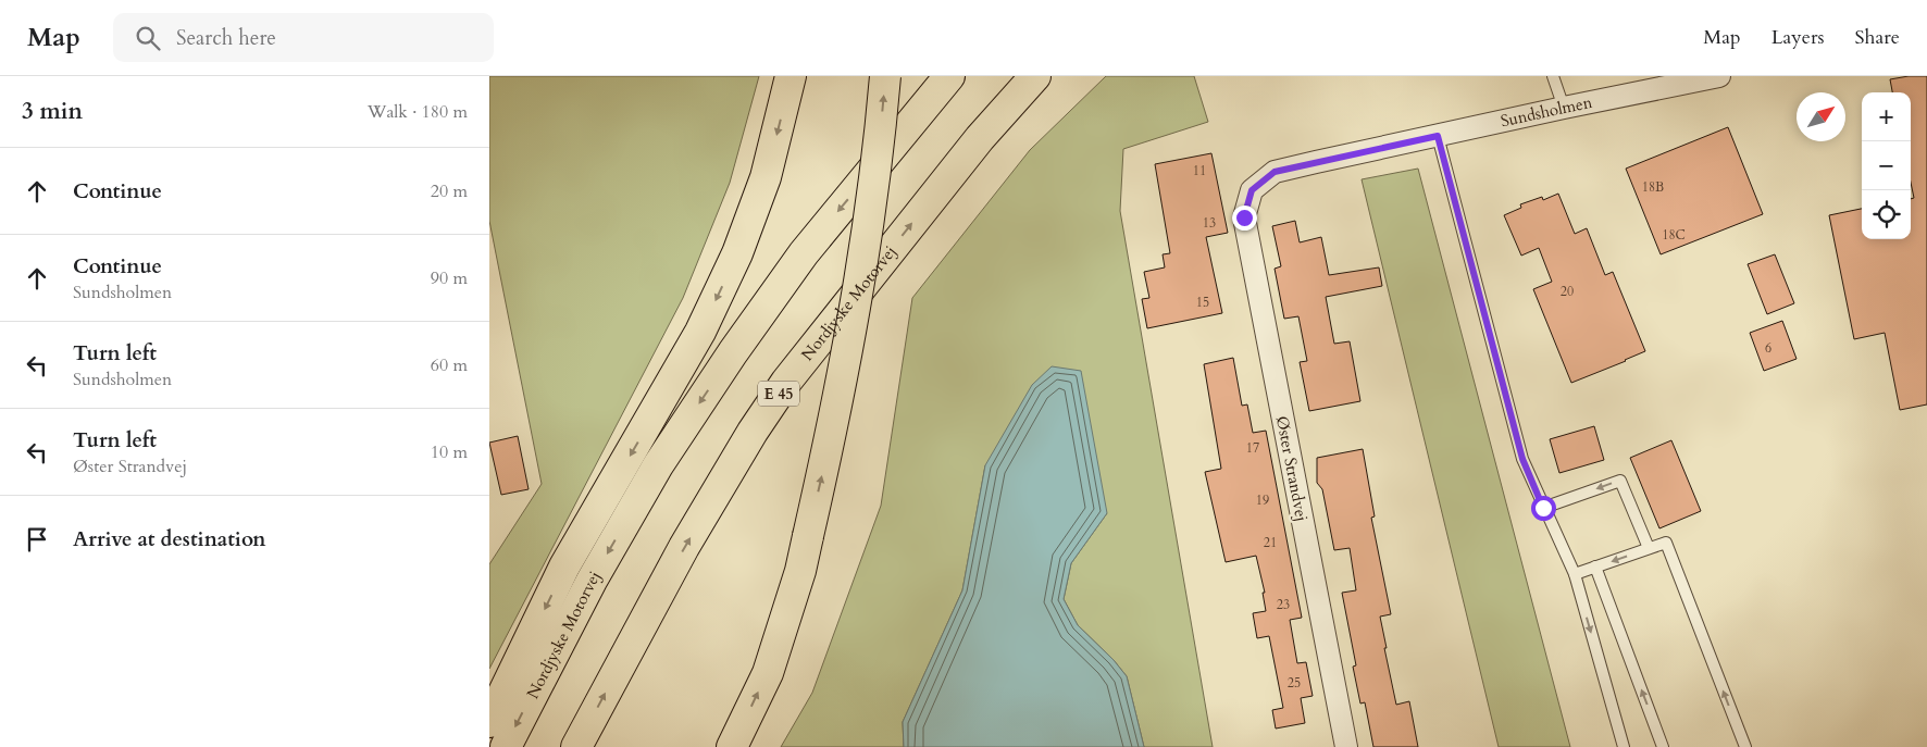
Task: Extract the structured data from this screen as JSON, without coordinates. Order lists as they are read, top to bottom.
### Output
{
  "streets": {
    "highway": ["Nordjyske Motorvej", "E 45"],
    "street": ["Sundsholmen", "Øster Strandvej"]
  },
  "crossings": [
    ["Sundsholmen", "Øster Strandvej"]
  ],
  "house_numbers": [
    "11",
    "18B",
    "13",
    "18C",
    "20",
    "15",
    "6",
    "17",
    "19",
    "21",
    "23",
    "25"
  ],
  "north": "top right",
  "page": {
    "header": "Map",
    "search": "Search here",
    "nav": ["Map", "Layers", "Share"],
    "heading": ["3 min", "Walk · 180 m"],
    "map_buttons": ["+", "−"],
    "list": [
      ["Continue", "20 m"],
      ["Continue", "Sundsholmen", "90 m"],
      ["Turn left", "Sundsholmen", "60 m"],
      ["Turn left", "Øster Strandvej", "10 m"],
      "Arrive at destination"
    ]
  }
}
